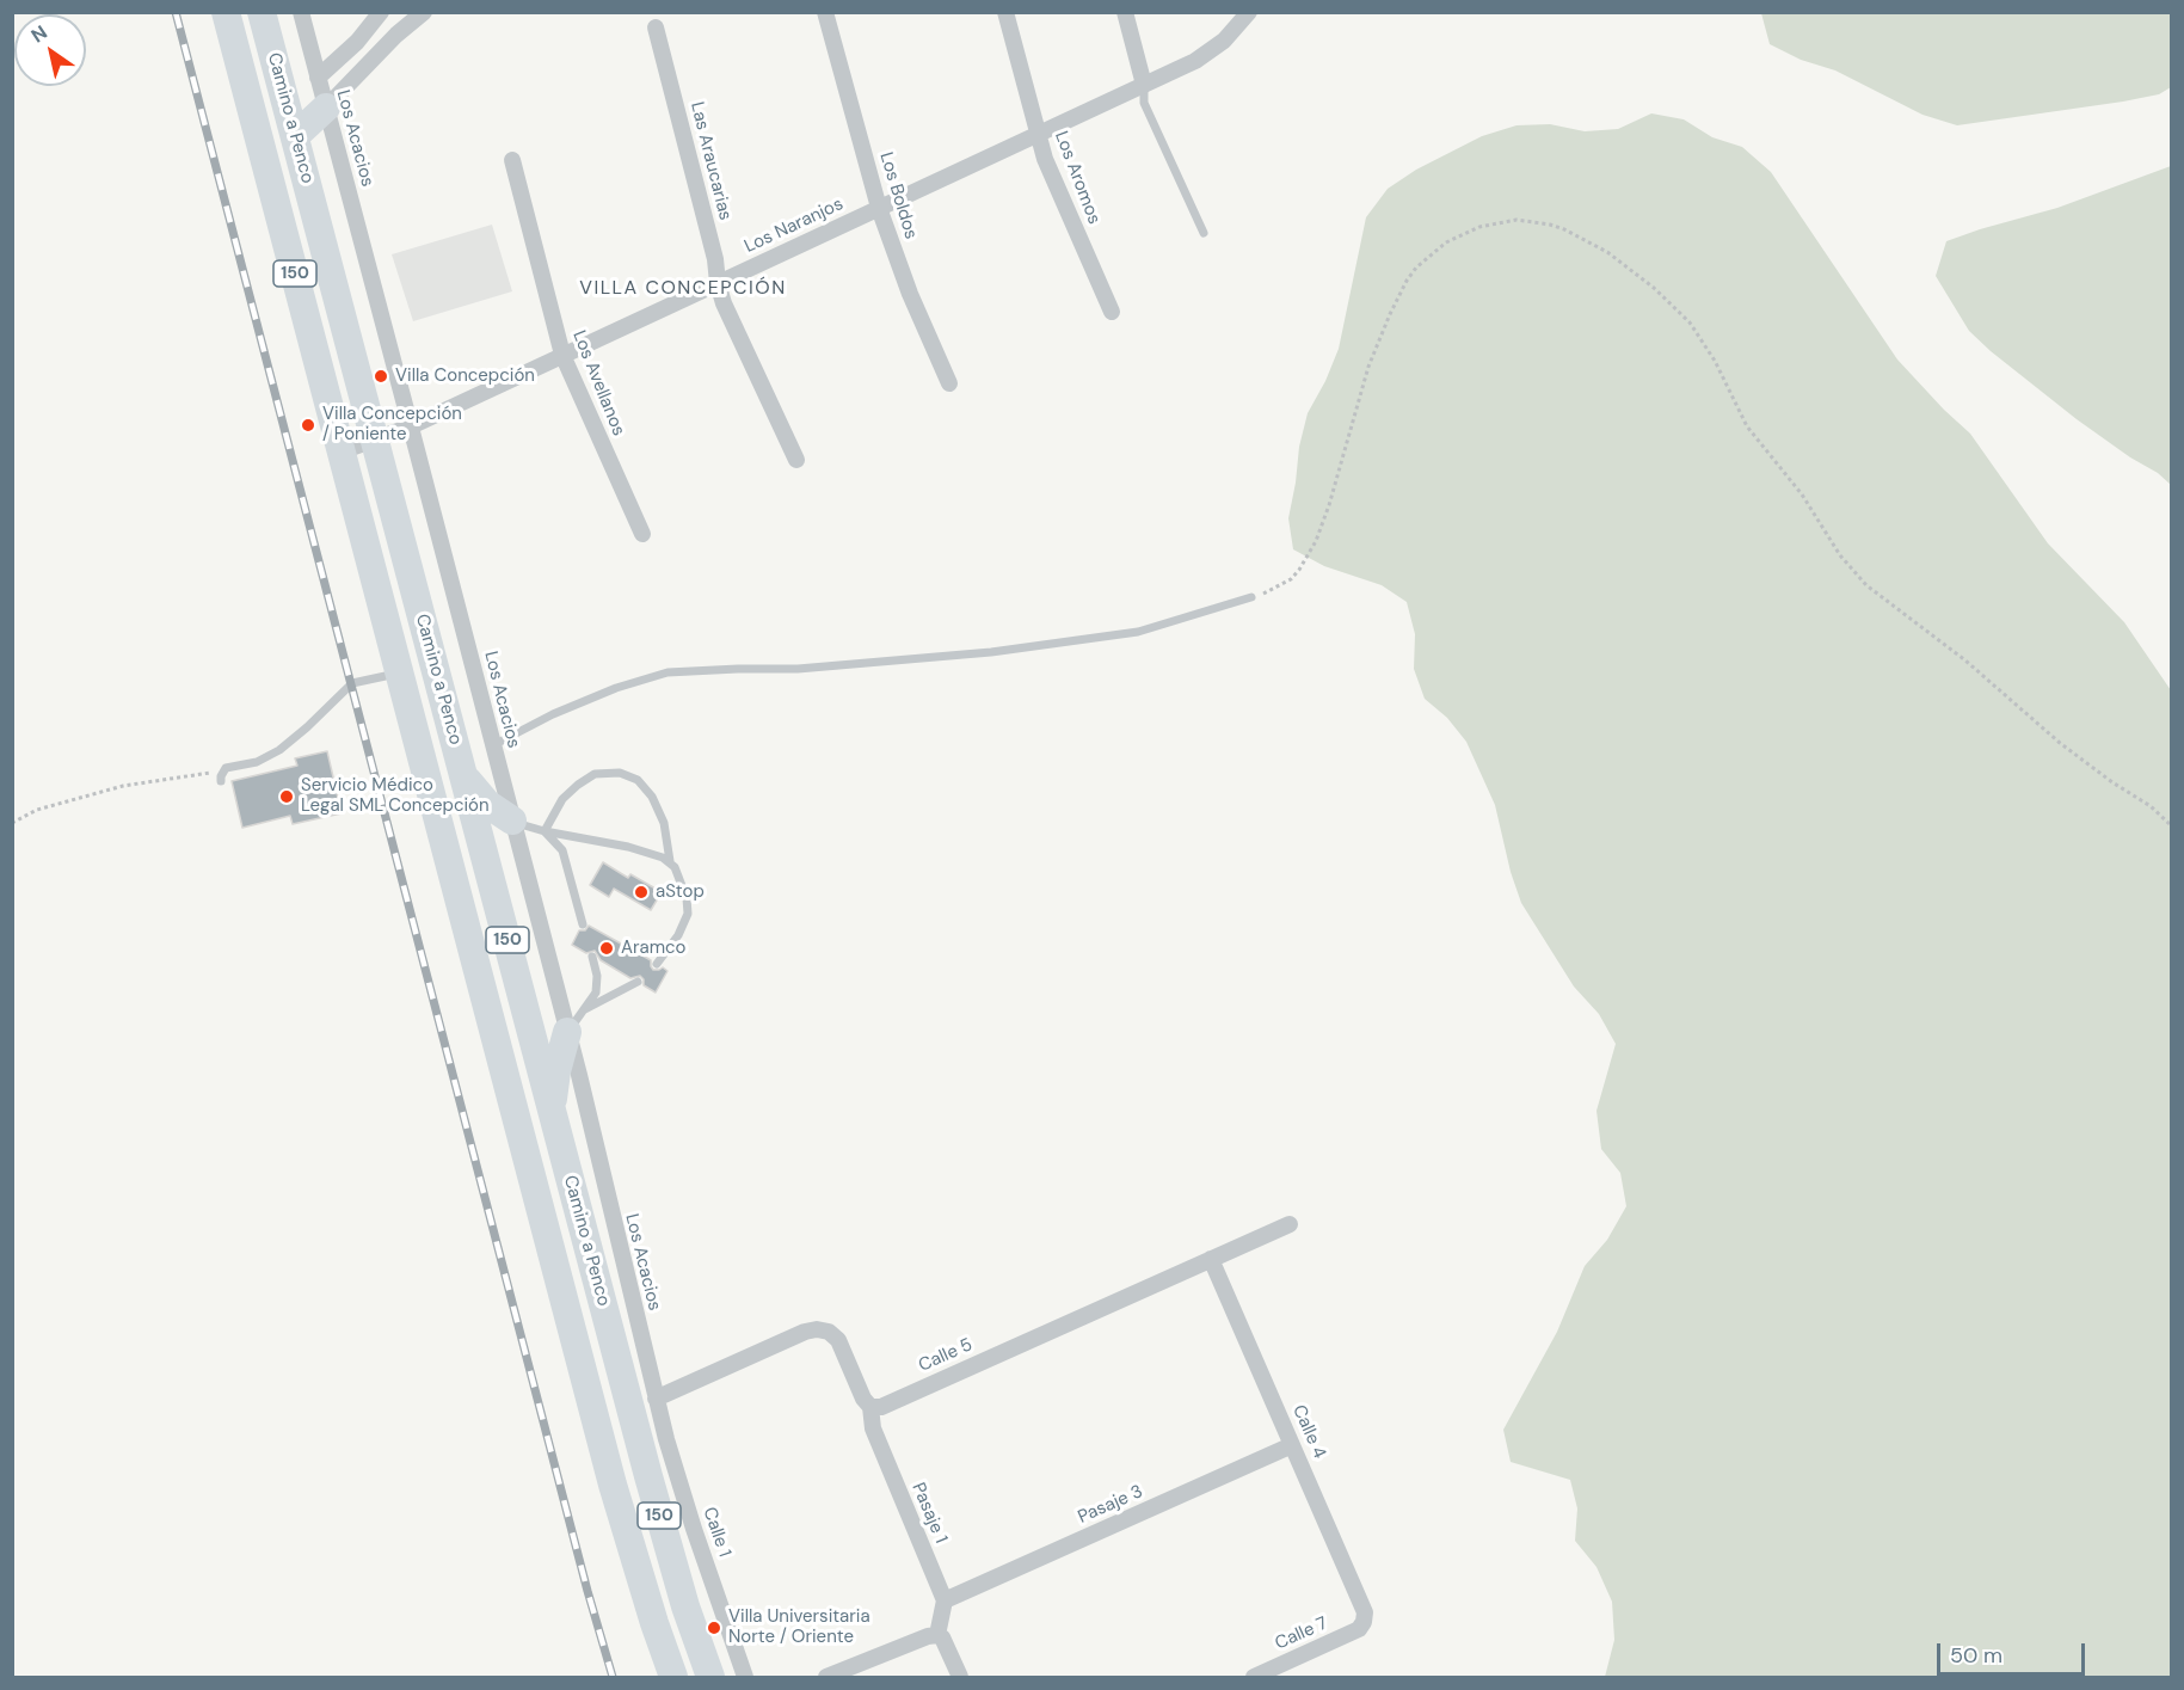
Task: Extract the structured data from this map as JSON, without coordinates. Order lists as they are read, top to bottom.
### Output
{
  "streets": {
    "highway": ["Camino a Penco", "150"],
    "street": [
      "Los Acacios",
      "Las Araucarias",
      "Los Aromos",
      "Los Boldos",
      "Los Naranjos",
      "Los Avellanos",
      "Calle 5",
      "Calle 4",
      "Pasaje 3",
      "Pasaje 1",
      "Calle 1",
      "Calle 7"
    ]
  },
  "crossings": [
    ["Camino a Penco", "Los Naranjos"],
    ["Los Acacios", "Los Naranjos"],
    ["Los Acacios", "Calle 1"],
    ["Las Araucarias", "Los Naranjos"],
    ["Los Aromos", "Los Naranjos"],
    ["Los Boldos", "Los Naranjos"],
    ["Los Naranjos", "Los Avellanos"],
    ["Calle 5", "Calle 4"],
    ["Calle 5", "Pasaje 1"],
    ["Calle 4", "Pasaje 3"],
    ["Calle 4", "Calle 7"],
    ["Pasaje 3", "Pasaje 1"]
  ],
  "districts": ["VILLA CONCEPCIÓN"],
  "places": [
    "Villa Concepción",
    "Villa Concepción / Poniente",
    "Servicio Médico Legal SML Concepción",
    "aStop",
    "Aramco",
    "Villa Universitaria Norte / Oriente"
  ],
  "scale_bar": "50 m",
  "north": "top left"
}
